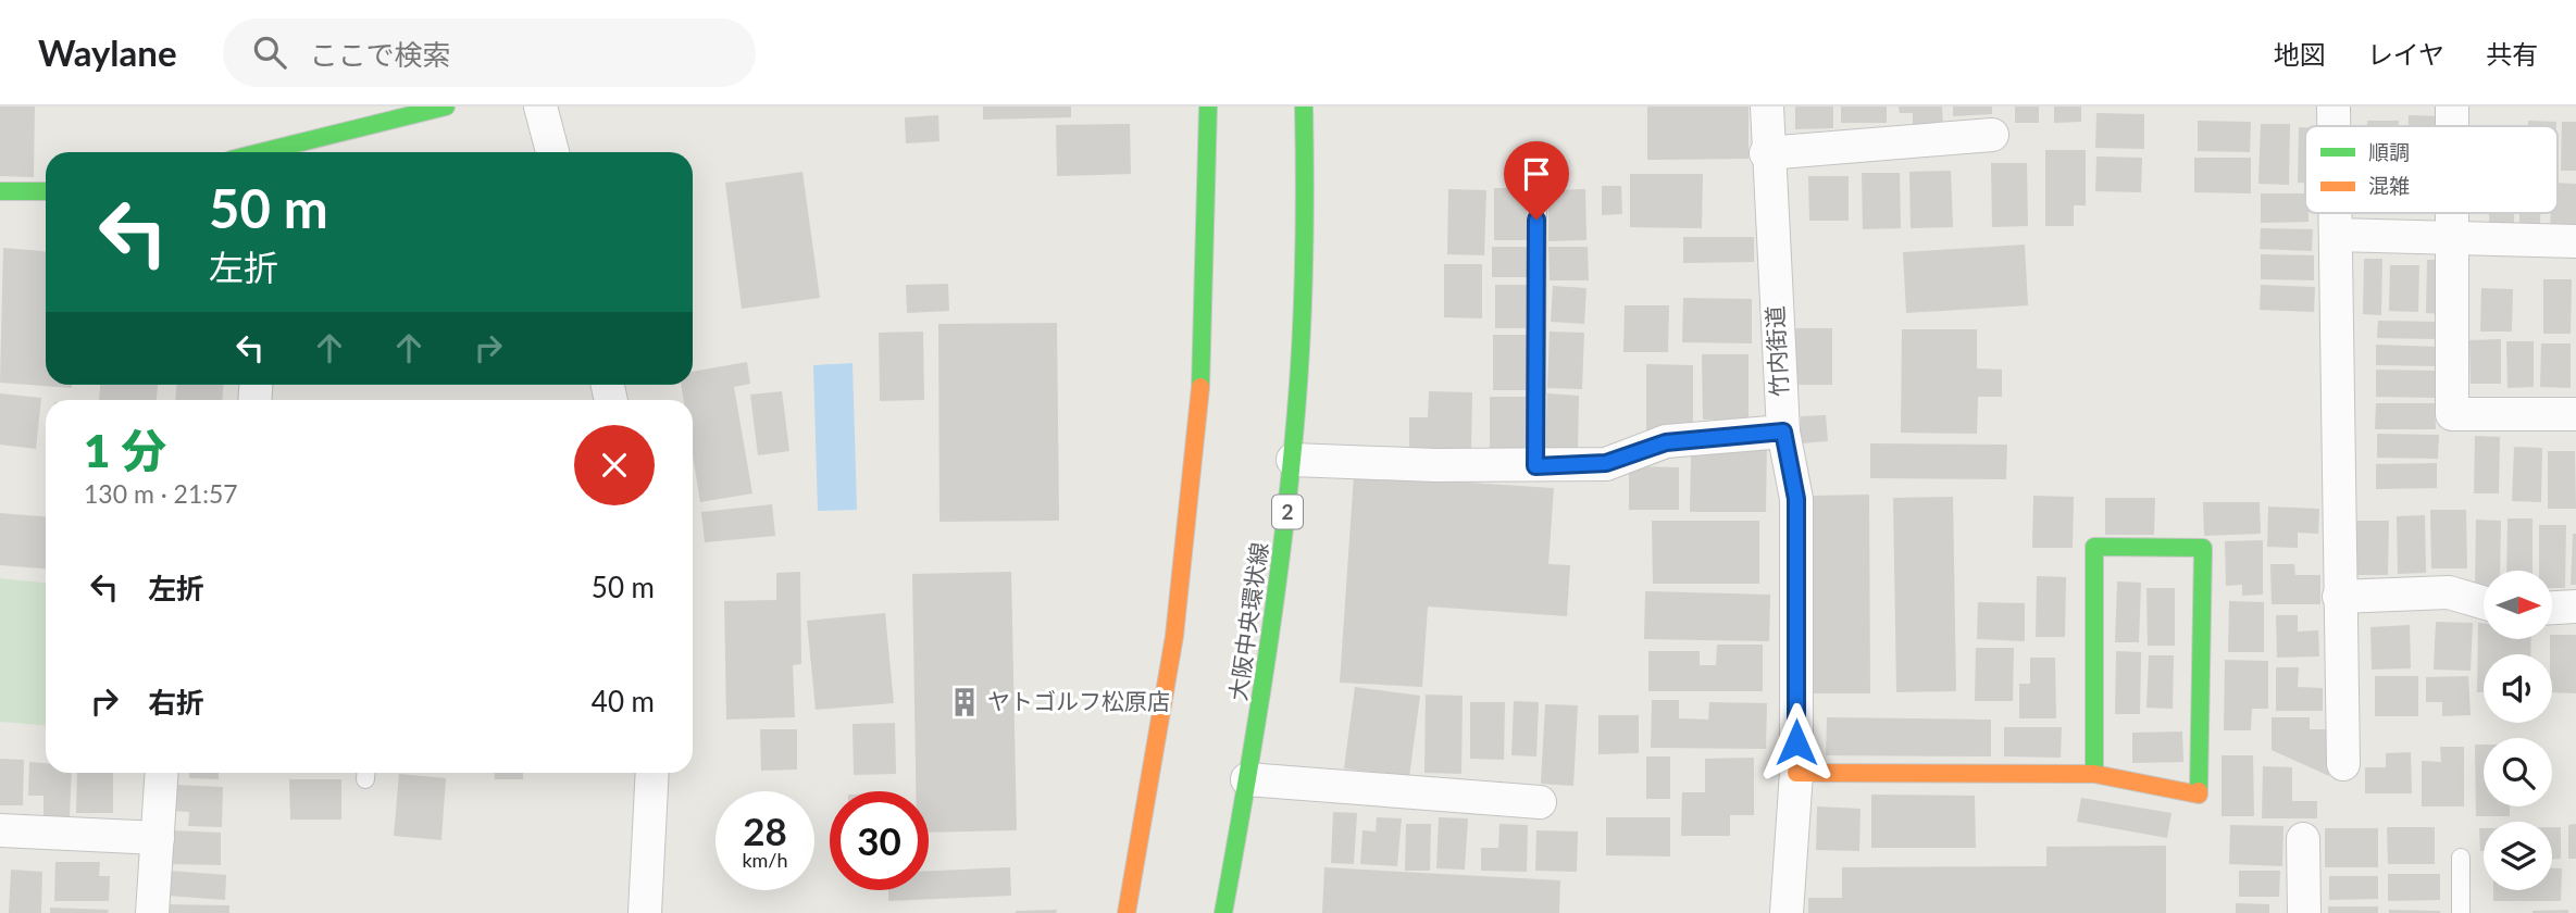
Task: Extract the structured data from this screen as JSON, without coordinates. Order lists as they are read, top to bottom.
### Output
{
  "streets": {
    "main road": ["2", "大阪中央環状線"],
    "street": ["竹内街道"]
  },
  "places": {
    "building": ["ヤトゴルフ松原店"]
  },
  "legend": ["順調", "混雑"],
  "north": "right",
  "page": {
    "header": "Waylane",
    "search": "ここで検索",
    "nav": ["地図", "レイヤ", "共有"],
    "turn": ["50 m", "左折"],
    "heading": ["1 分", "130 m · 21:57"],
    "list": [
      {
        "name": "左折",
        "value": "50 m"
      },
      {
        "name": "右折",
        "value": "40 m"
      }
    ],
    "speed": "28 km/h",
    "limit": "30"
  }
}
